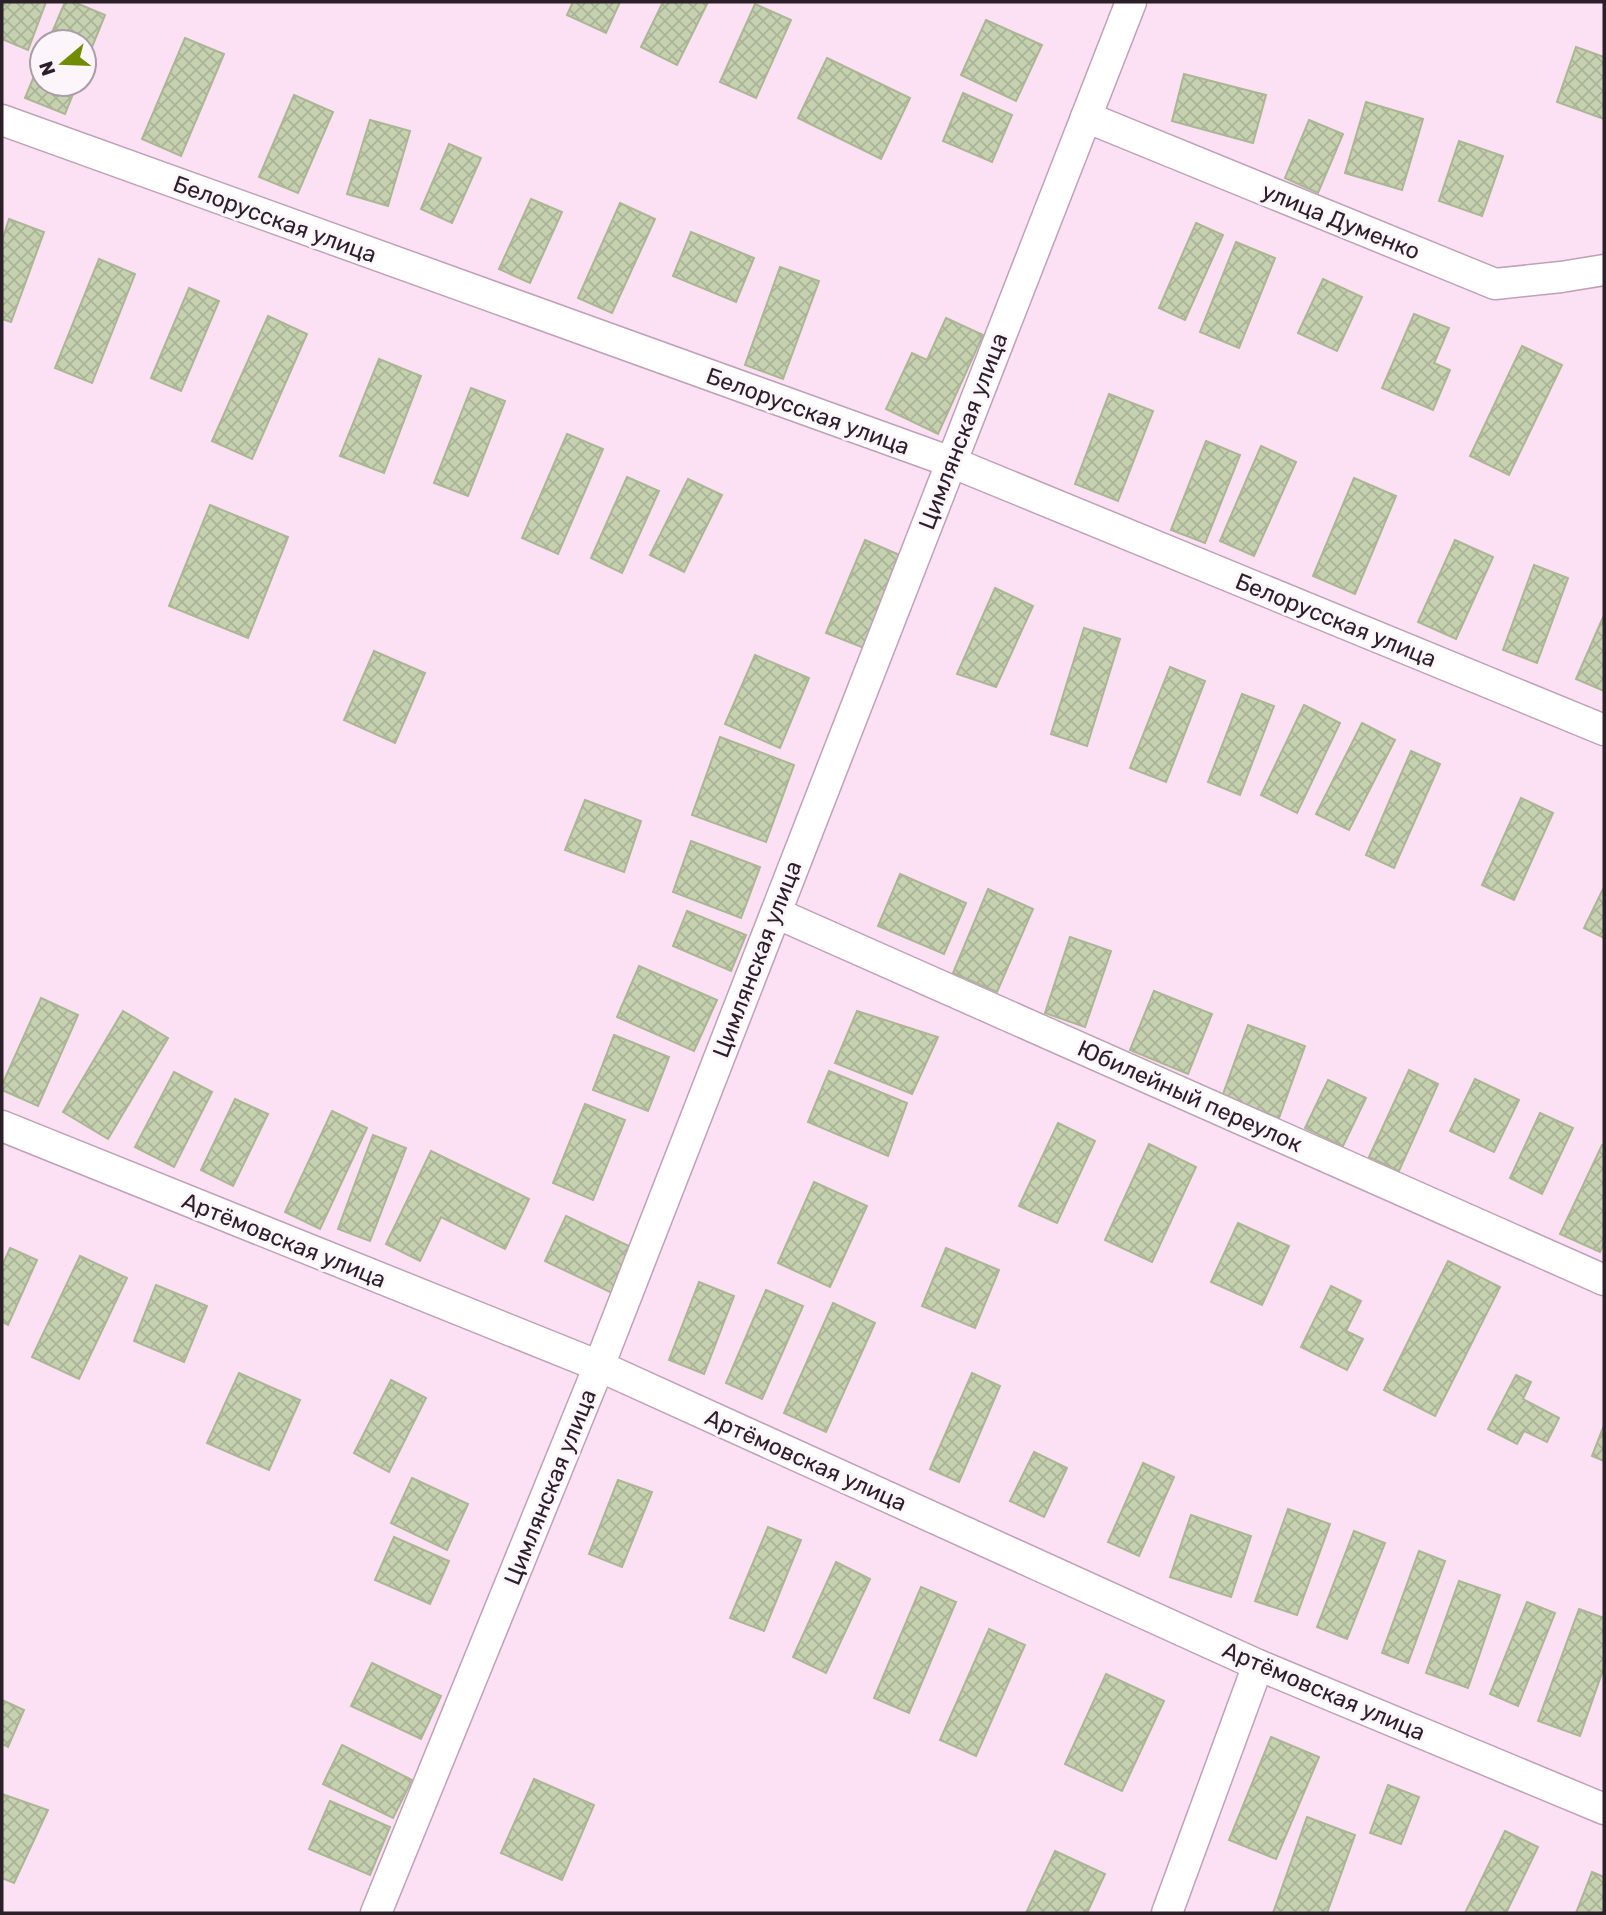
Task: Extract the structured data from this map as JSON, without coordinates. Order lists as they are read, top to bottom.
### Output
{
  "streets": {
    "street": [
      "Белорусская улица",
      "улица Думенко",
      "Цимлянская улица",
      "Юбилейный переулок",
      "Артёмовская улица"
    ]
  },
  "crossings": [
    ["Белорусская улица", "Цимлянская улица"],
    ["улица Думенко", "Цимлянская улица"],
    ["Цимлянская улица", "Юбилейный переулок"],
    ["Цимлянская улица", "Артёмовская улица"]
  ],
  "north": "left"
}
